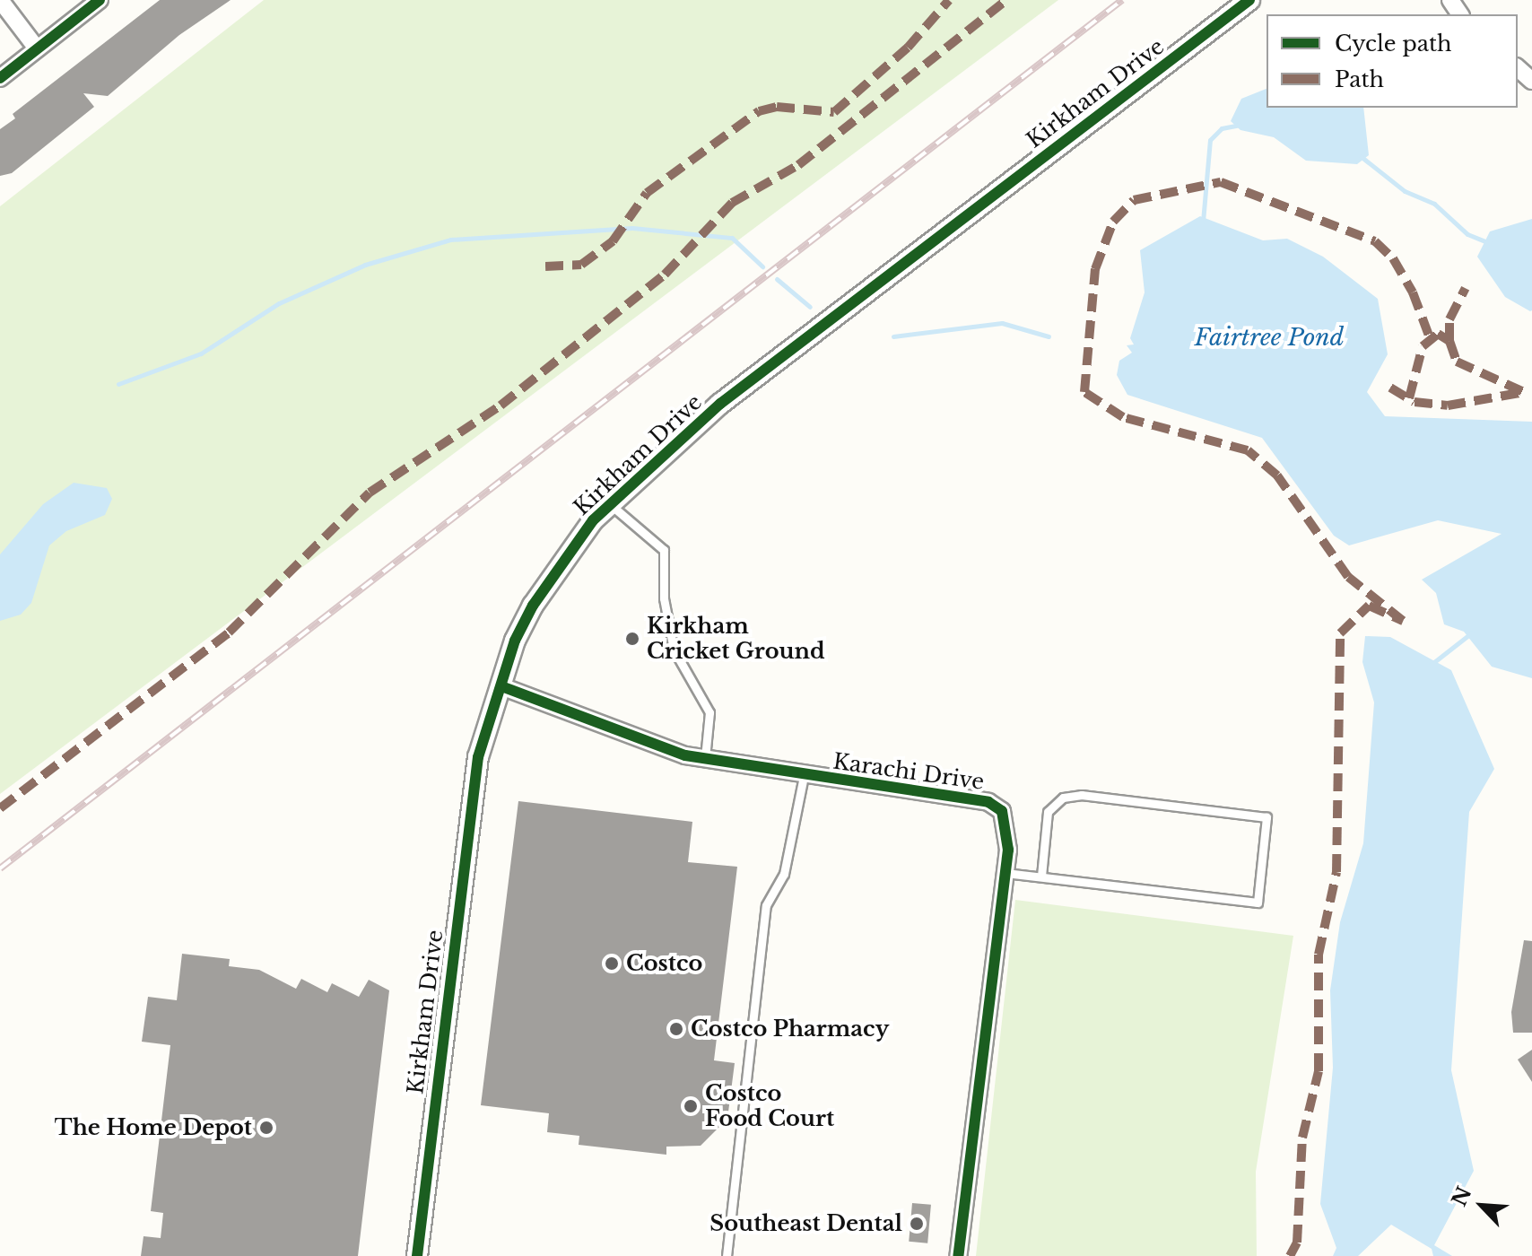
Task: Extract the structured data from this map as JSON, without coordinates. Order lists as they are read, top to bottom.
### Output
{
  "streets": {
    "street": ["Kirkham Drive", "Karachi Drive"]
  },
  "crossings": [
    ["Kirkham Drive", "Karachi Drive"]
  ],
  "water": ["Fairtree Pond"],
  "places": [
    "Kirkham Cricket Ground",
    "Costco",
    "Costco Pharmacy",
    "Costco Food Court",
    "The Home Depot",
    "Southeast Dental"
  ],
  "legend": ["Cycle path", "Path"],
  "north": "top left"
}
